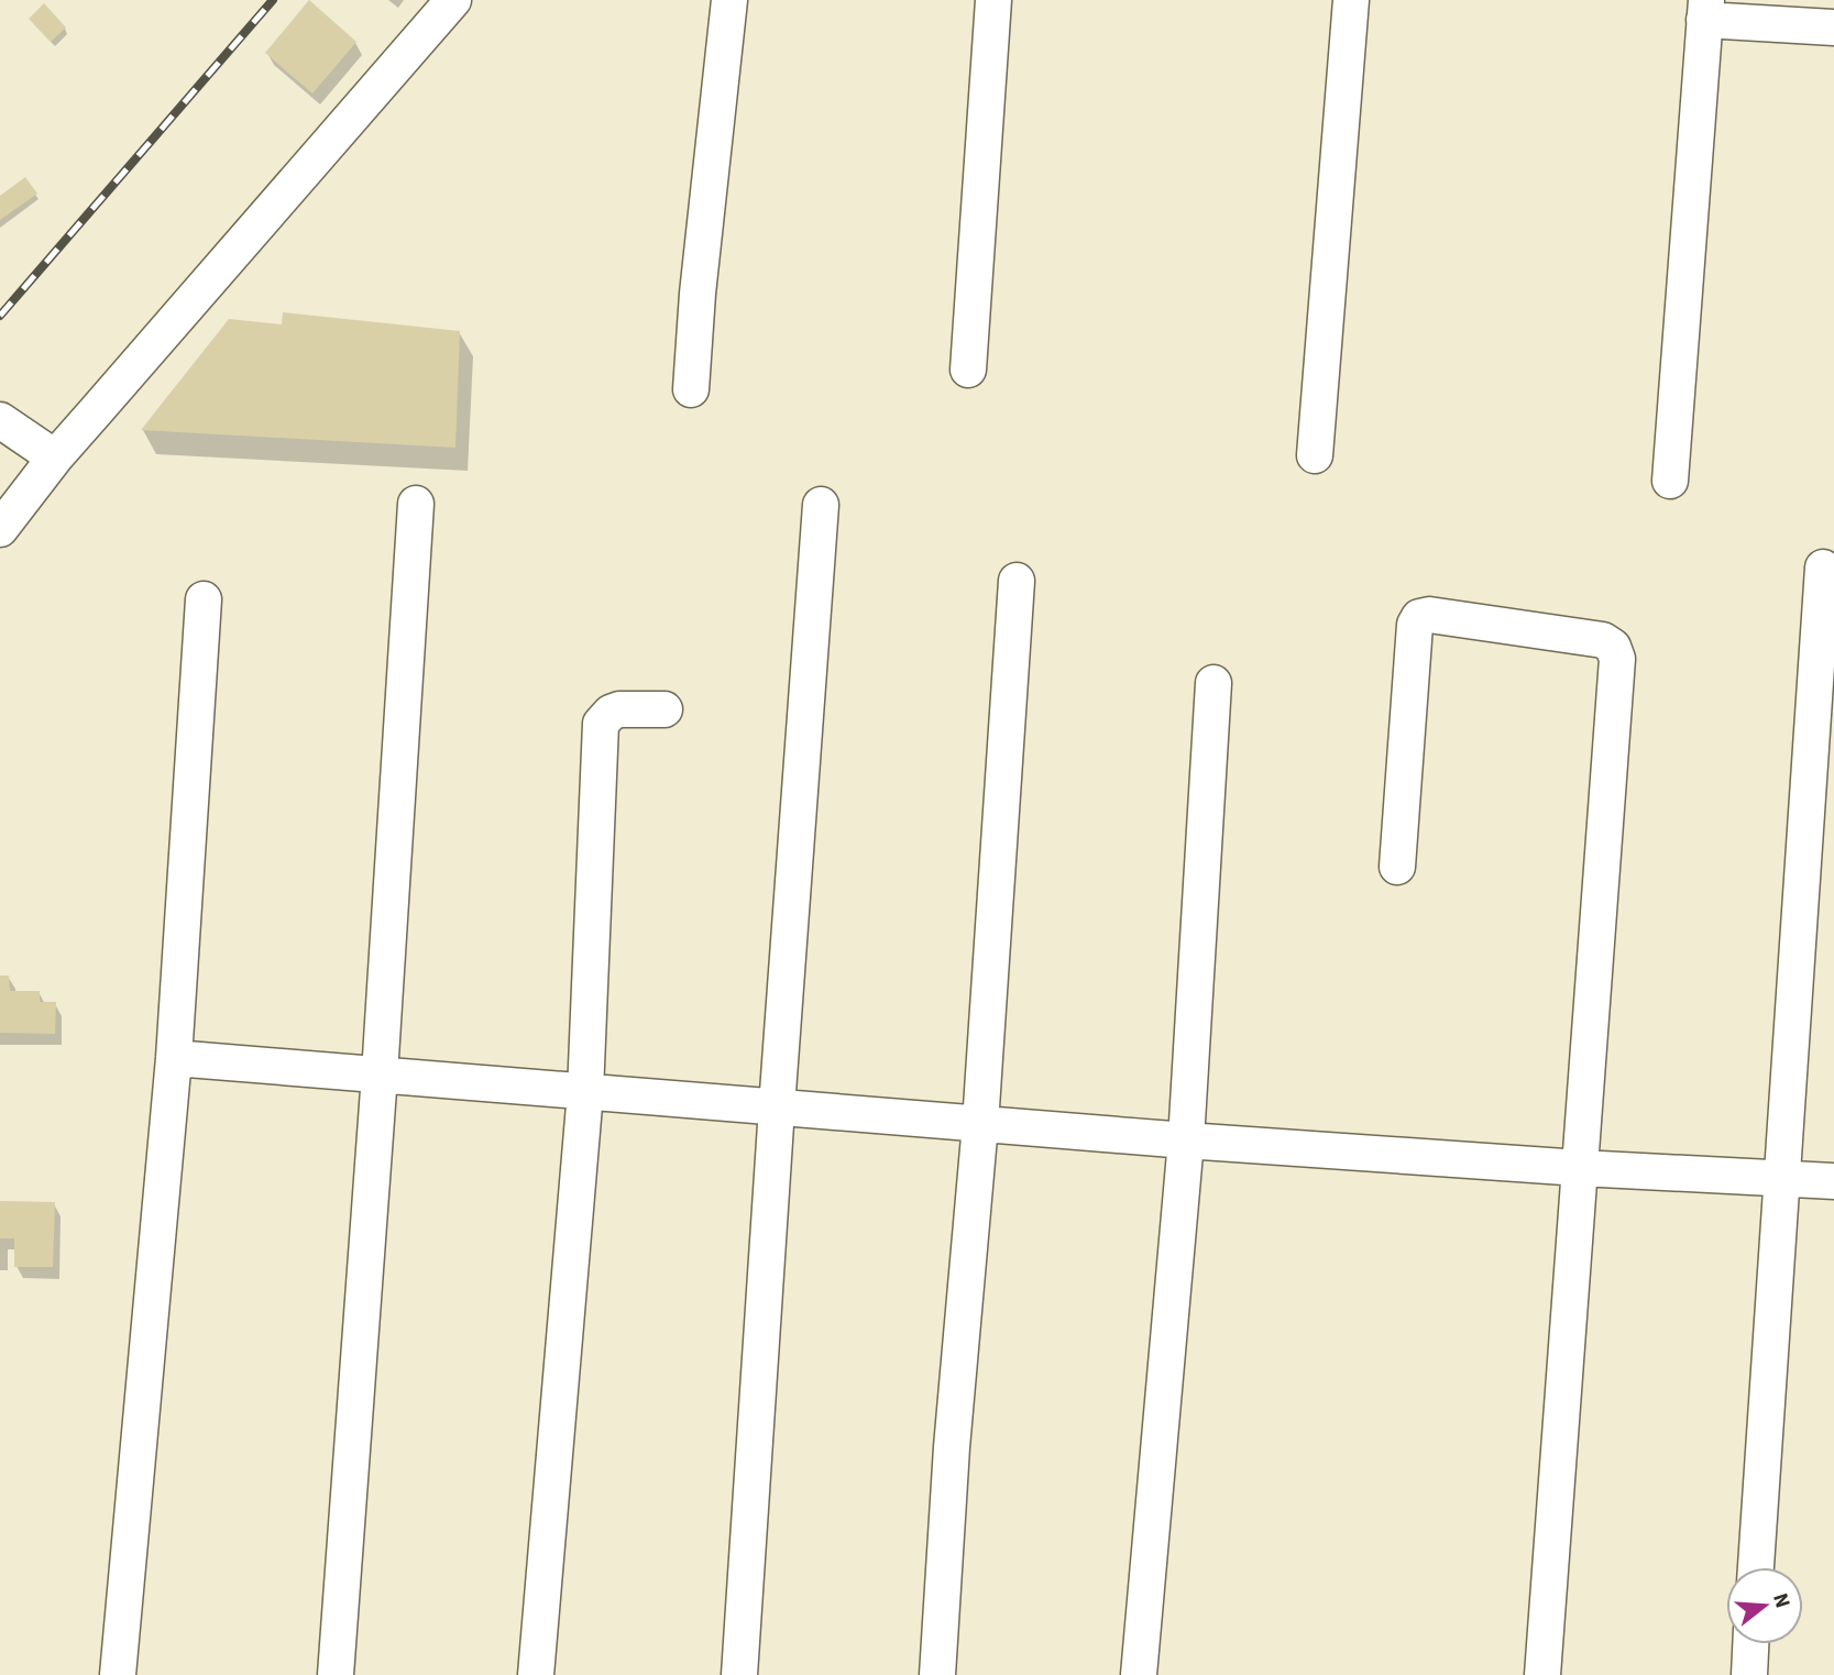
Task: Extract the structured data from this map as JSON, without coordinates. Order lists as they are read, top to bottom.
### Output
{
  "north": "right"
}
